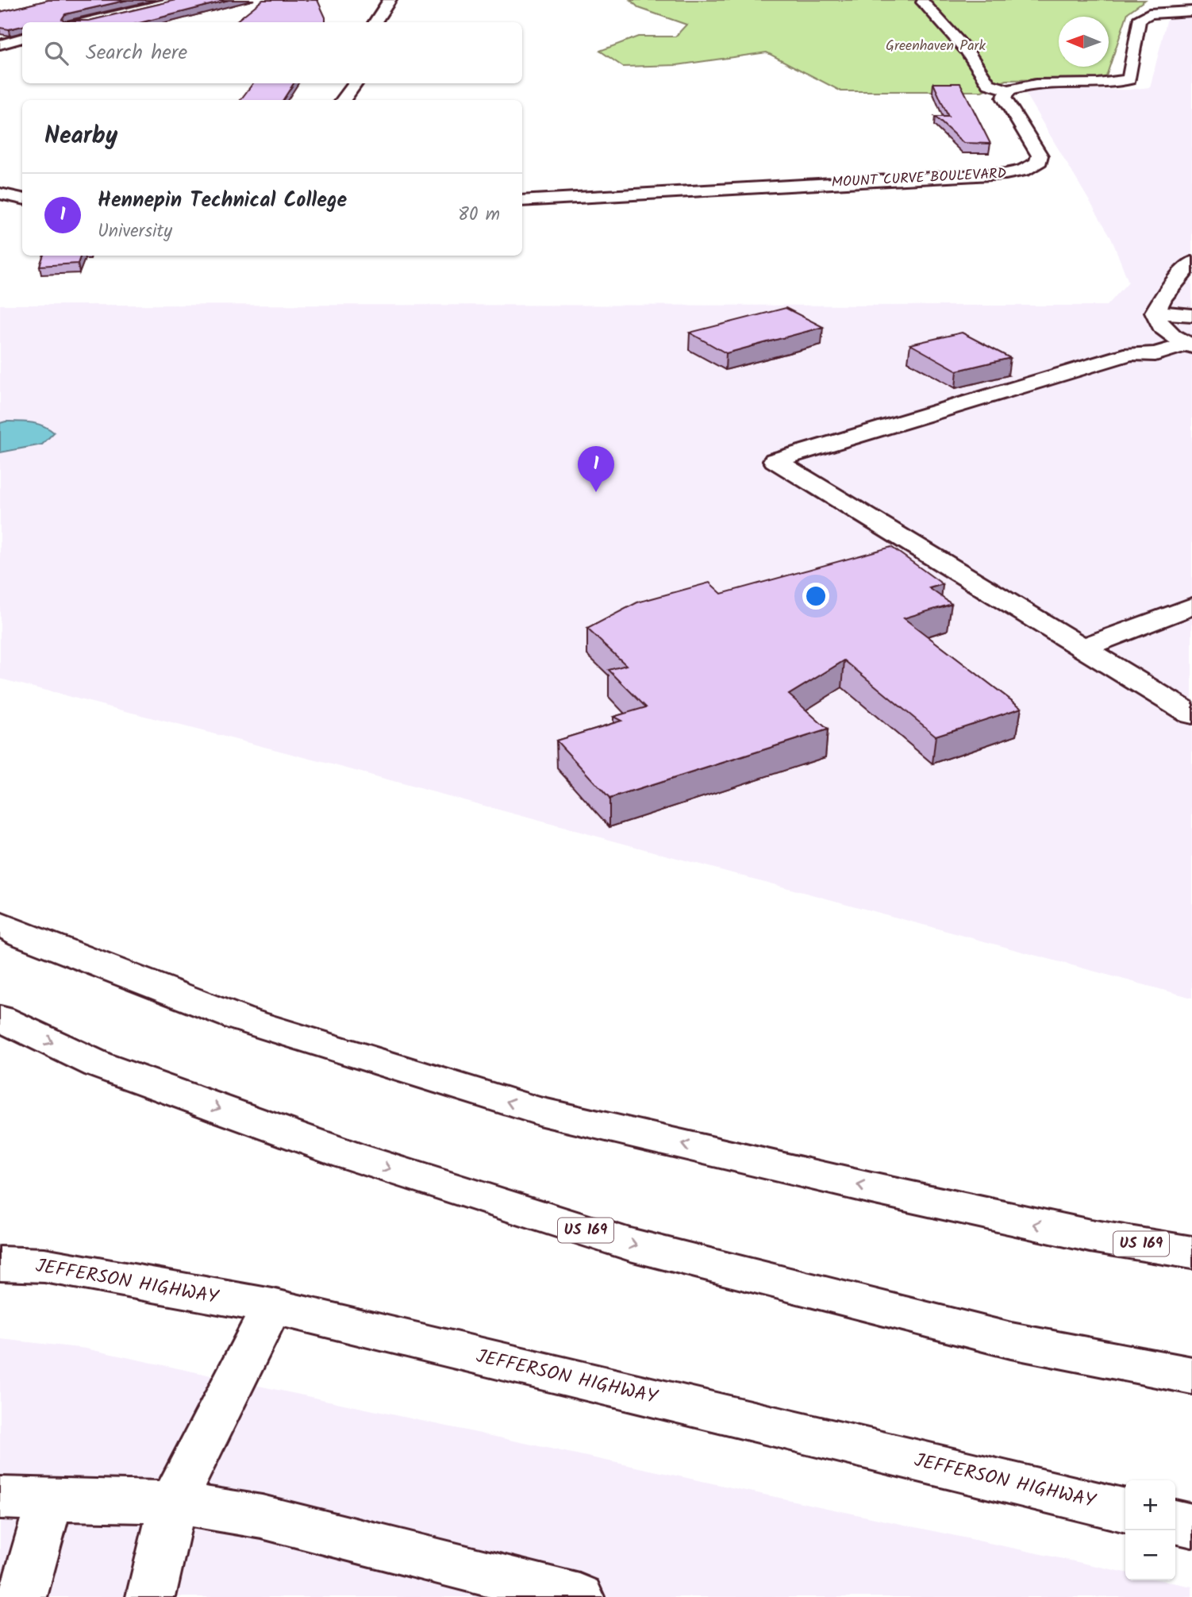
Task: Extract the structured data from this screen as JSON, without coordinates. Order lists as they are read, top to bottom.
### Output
{
  "streets": {
    "main road": ["MOUNT CURVE BOULEVARD", "US 169", "JEFFERSON HIGHWAY"]
  },
  "parks": ["Greenhaven Park"],
  "north": "left",
  "page": {
    "search": "Search here",
    "heading": "Nearby",
    "list": [
      {
        "mark": "1",
        "name": "Hennepin Technical College",
        "note": "University",
        "value": "80 m"
      }
    ],
    "pins": "1",
    "map_buttons": ["+", "−"]
  }
}
